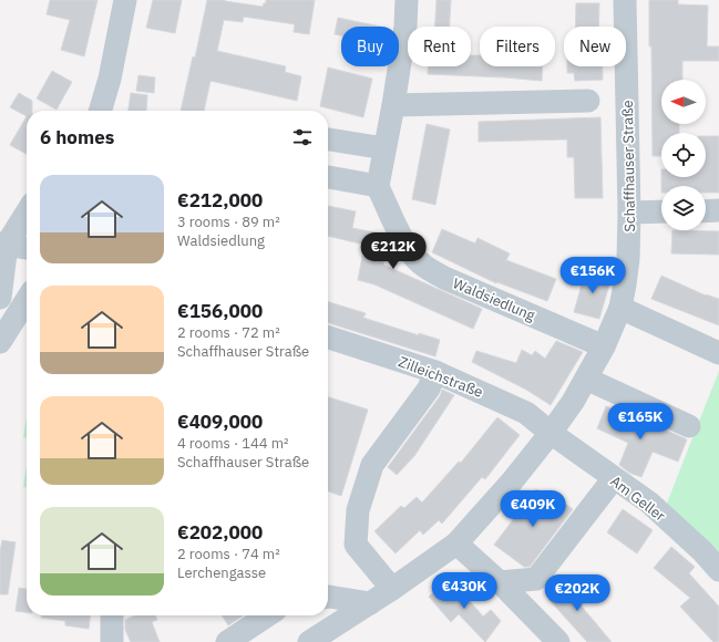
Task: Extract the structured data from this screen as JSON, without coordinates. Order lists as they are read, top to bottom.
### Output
{
  "streets": {
    "street": [
      "Schaffhauser Straße",
      "Waldsiedlung",
      "Zilleichstraße",
      "Am Geller"
    ]
  },
  "crossings": [
    ["Schaffhauser Straße", "Waldsiedlung"],
    ["Schaffhauser Straße", "Zilleichstraße"],
    ["Schaffhauser Straße", "Am Geller"],
    ["Zilleichstraße", "Am Geller"]
  ],
  "north": "left",
  "page": {
    "chip": [
      "Buy",
      "Rent",
      "Filters",
      "New"
    ],
    "heading": "6 homes",
    "list": [
      {
        "name": "€212,000",
        "note": "3 rooms · 89 m² · Waldsiedlung"
      },
      {
        "name": "€156,000",
        "note": "2 rooms · 72 m² · Schaffhauser Straße"
      },
      {
        "name": "€409,000",
        "note": "4 rooms · 144 m² · Schaffhauser Straße"
      },
      {
        "name": "€202,000",
        "note": "2 rooms · 74 m² · Lerchengasse"
      }
    ],
    "price": [
      "€212K",
      "€156K",
      "€165K",
      "€409K",
      "€430K",
      "€202K"
    ]
  }
}
